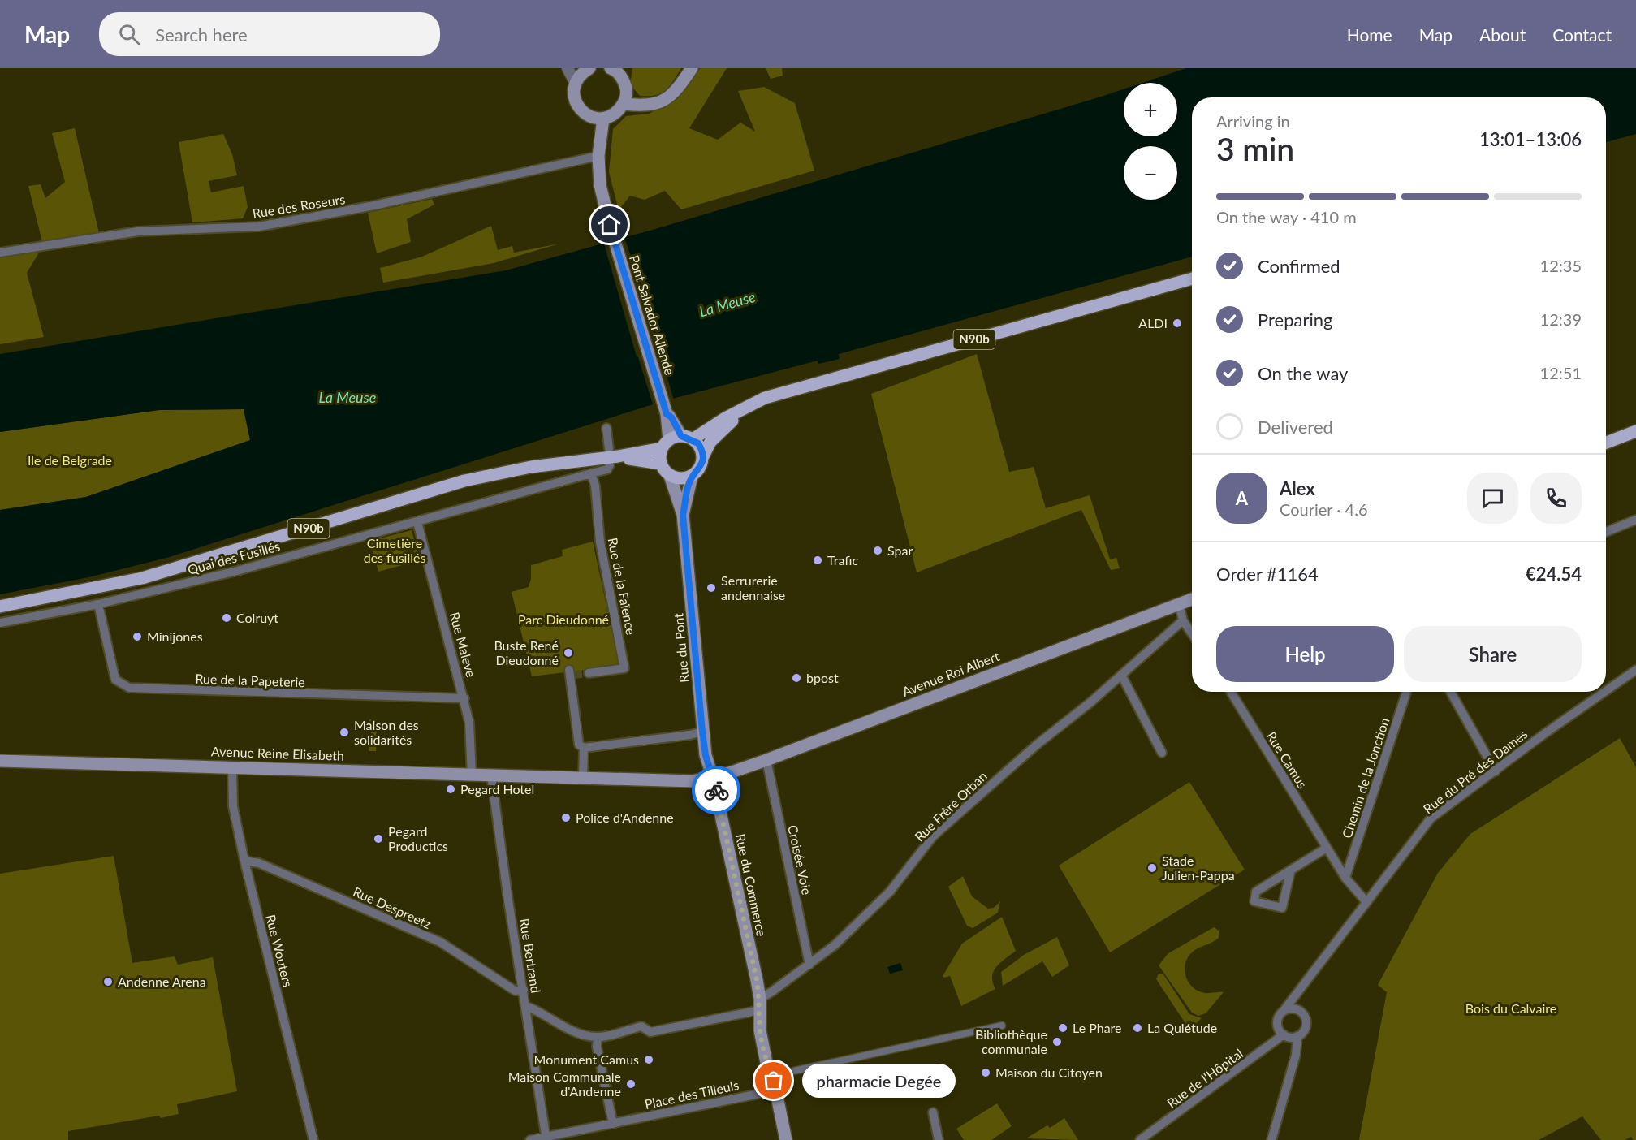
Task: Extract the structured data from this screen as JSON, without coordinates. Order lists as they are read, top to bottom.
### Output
{
  "streets": {
    "main road": [
      "Pont Salvador Allende",
      "N90b",
      "Rue du Pont",
      "Avenue Roi Albert",
      "Avenue Reine Elisabeth",
      "Rue du Commerce"
    ],
    "street": [
      "Rue des Roseurs",
      "Quai des Fusillés",
      "Rue de la Faïence",
      "Rue Maleve",
      "Rue de la Papeterie",
      "Rue Camus",
      "Rue du Pré des Dames",
      "Chemin de la Jonction",
      "Rue Frère Orban",
      "Croisée Voie",
      "Rue Despreetz",
      "Rue Wouters",
      "Rue Bertrand",
      "Rue de l'Hôpital",
      "Place des Tilleuls"
    ]
  },
  "crossings": [
    ["Rue des Roseurs", "Pont Salvador Allende"],
    ["N90b", "Quai des Fusillés"],
    ["N90b", "Rue du Pont"],
    ["Quai des Fusillés", "Rue de la Faïence"],
    ["Quai des Fusillés", "Rue Maleve"],
    ["Quai des Fusillés", "Rue de la Papeterie"],
    ["Rue Maleve", "Rue de la Papeterie"],
    ["Rue Maleve", "Avenue Reine Elisabeth"],
    ["Rue du Pont", "Avenue Roi Albert"],
    ["Rue du Pont", "Avenue Reine Elisabeth"],
    ["Rue du Pont", "Rue du Commerce"],
    ["Avenue Roi Albert", "Avenue Reine Elisabeth"],
    ["Avenue Roi Albert", "Croisée Voie"],
    ["Avenue Roi Albert", "Rue du Commerce"],
    ["Avenue Reine Elisabeth", "Rue du Commerce"],
    ["Avenue Reine Elisabeth", "Rue Wouters"],
    ["Avenue Reine Elisabeth", "Rue Bertrand"],
    ["Rue Camus", "Rue du Pré des Dames"],
    ["Rue Camus", "Chemin de la Jonction"],
    ["Rue du Pré des Dames", "Rue de l'Hôpital"],
    ["Rue Frère Orban", "Croisée Voie"],
    ["Rue Frère Orban", "Rue du Commerce"],
    ["Rue du Commerce", "Place des Tilleuls"],
    ["Rue Despreetz", "Rue Wouters"],
    ["Rue Despreetz", "Rue Bertrand"],
    ["Rue Bertrand", "Place des Tilleuls"]
  ],
  "water": ["La Meuse"],
  "parks": [
    "Ile de Belgrade",
    "Cimetière des fusillés",
    "Parc Dieudonné",
    "Bois du Calvaire"
  ],
  "places": [
    "ALDI",
    "Spar",
    "Trafic",
    "Serrurerie andennaise",
    "Colruyt",
    "Minijones",
    "Buste René Dieudonné",
    "bpost",
    "Maison des solidarités",
    "Pegard Hotel",
    "Police d'Andenne",
    "Pegard Productics",
    "Stade Julien-Pappa",
    "Andenne Arena",
    "Le Phare",
    "La Quiétude",
    "Bibliothèque communale",
    "Monument Camus",
    "Maison du Citoyen",
    "pharmacie Degée",
    "Maison Communale d'Andenne"
  ],
  "page": {
    "header": "Map",
    "search": "Search here",
    "nav": [
      "Home",
      "Map",
      "About",
      "Contact"
    ],
    "map_buttons": ["+", "−"],
    "heading": ["3 min", "Arriving in", "13:01–13:06"],
    "panel": [
      "Alex",
      "Courier · 4.6",
      "Order #1164",
      "€24.54"
    ],
    "bar": "On the way · 410 m",
    "list": [
      ["Confirmed", "12:35"],
      ["Preparing", "12:39"],
      ["On the way", "12:51"],
      "Delivered"
    ],
    "round": "A",
    "buttons": ["Help", "Share"],
    "bubble": "pharmacie Degée"
  }
}
